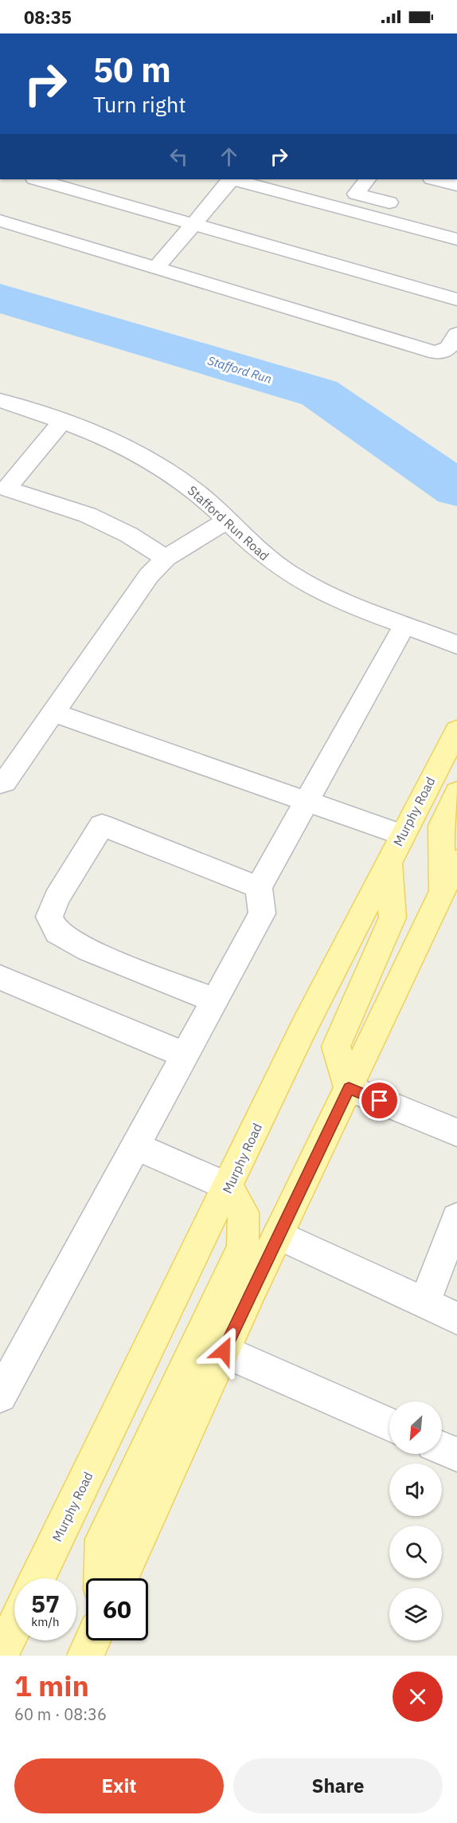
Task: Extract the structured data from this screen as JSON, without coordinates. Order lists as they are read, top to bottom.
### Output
{
  "streets": {
    "main road": ["Murphy Road"],
    "street": ["Stafford Run Road"]
  },
  "water": ["Stafford Run"],
  "north": "bottom left",
  "page": {
    "status": "08:35",
    "turn": ["50 m", "Turn right"],
    "speed": "57 km/h",
    "limit": "60",
    "heading": ["1 min", "60 m · 08:36"],
    "buttons": ["Exit", "Share"]
  }
}
